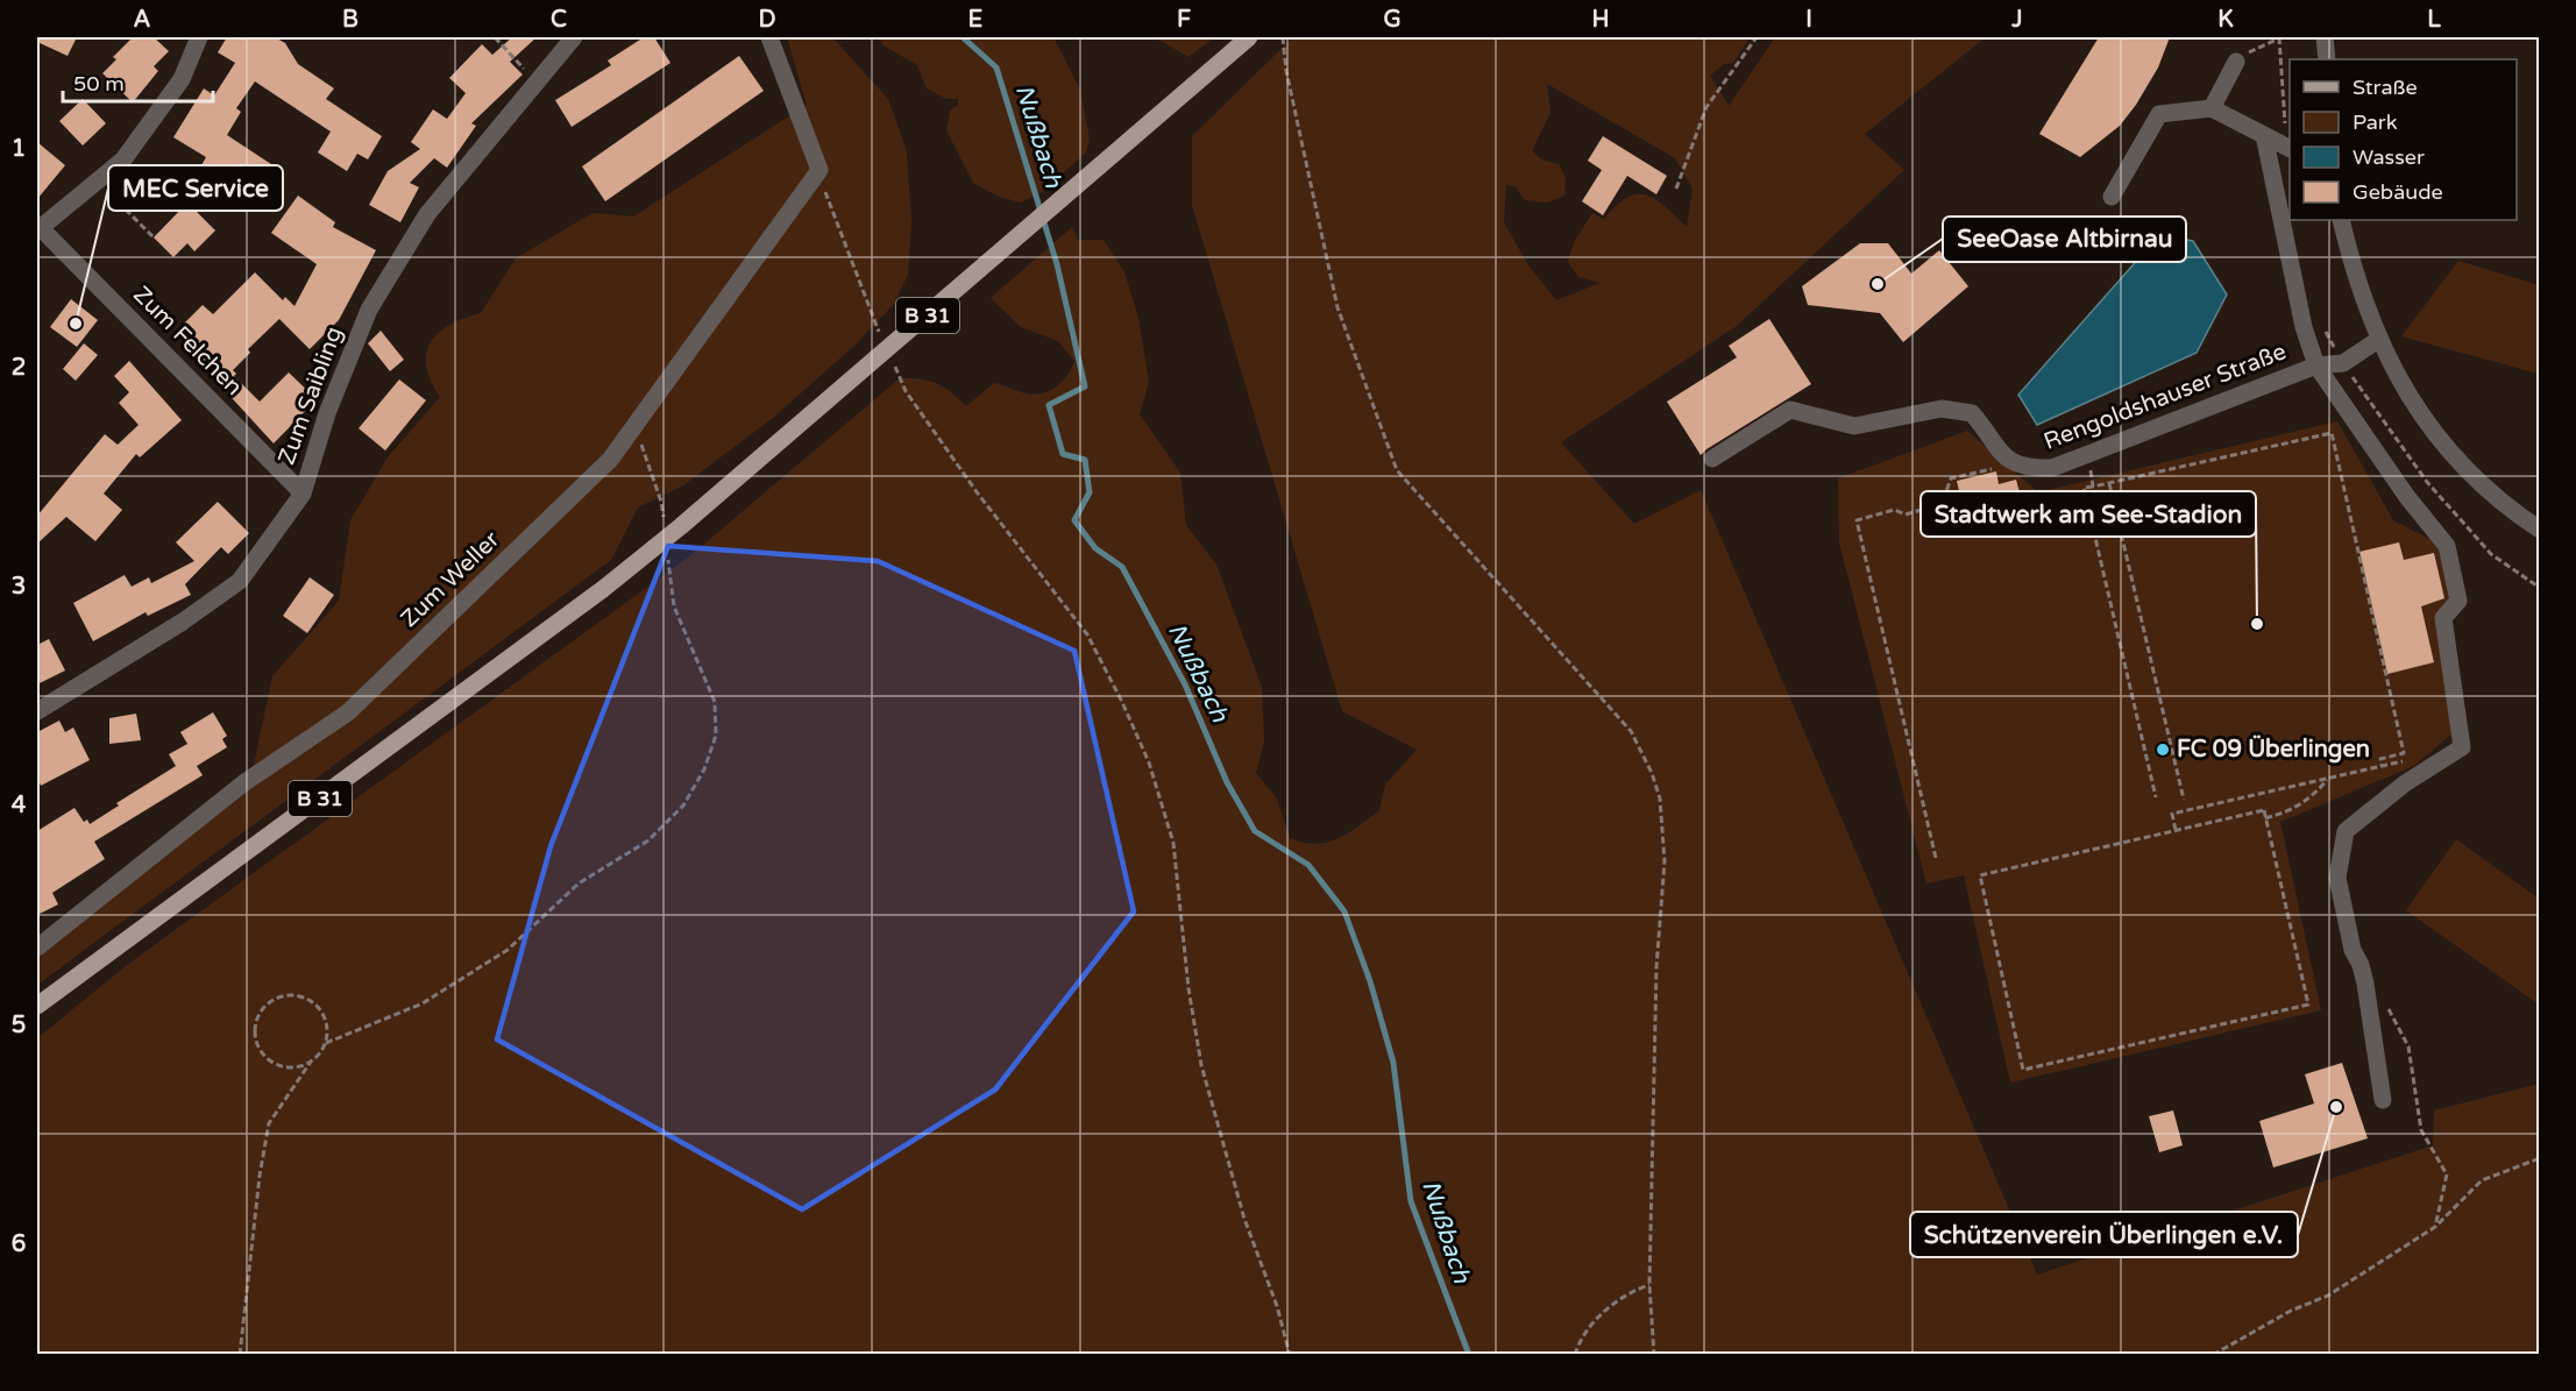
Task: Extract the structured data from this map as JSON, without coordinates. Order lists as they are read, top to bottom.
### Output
{
  "streets": {
    "main road": ["B 31"],
    "street": [
      "Zum Felchen",
      "Zum Saibling",
      "Rengoldshauser Straße",
      "Zum Weller"
    ]
  },
  "crossings": [
    ["Zum Felchen", "Zum Saibling"]
  ],
  "water": ["Nußbach"],
  "places": [
    "SeeOase Altbirnau",
    "MEC Service",
    "Stadtwerk am See-Stadion",
    "FC 09 Überlingen",
    "Schützenverein Überlingen e.V."
  ],
  "legend": [
    "Straße",
    "Park",
    "Wasser",
    "Gebäude"
  ],
  "scale_bar": "50 m",
  "grid": {
    "columns": [
      "A",
      "B",
      "C",
      "D",
      "E",
      "F",
      "G",
      "H",
      "I",
      "J",
      "K",
      "L"
    ],
    "rows": [
      "1",
      "2",
      "3",
      "4",
      "5",
      "6"
    ]
  }
}
